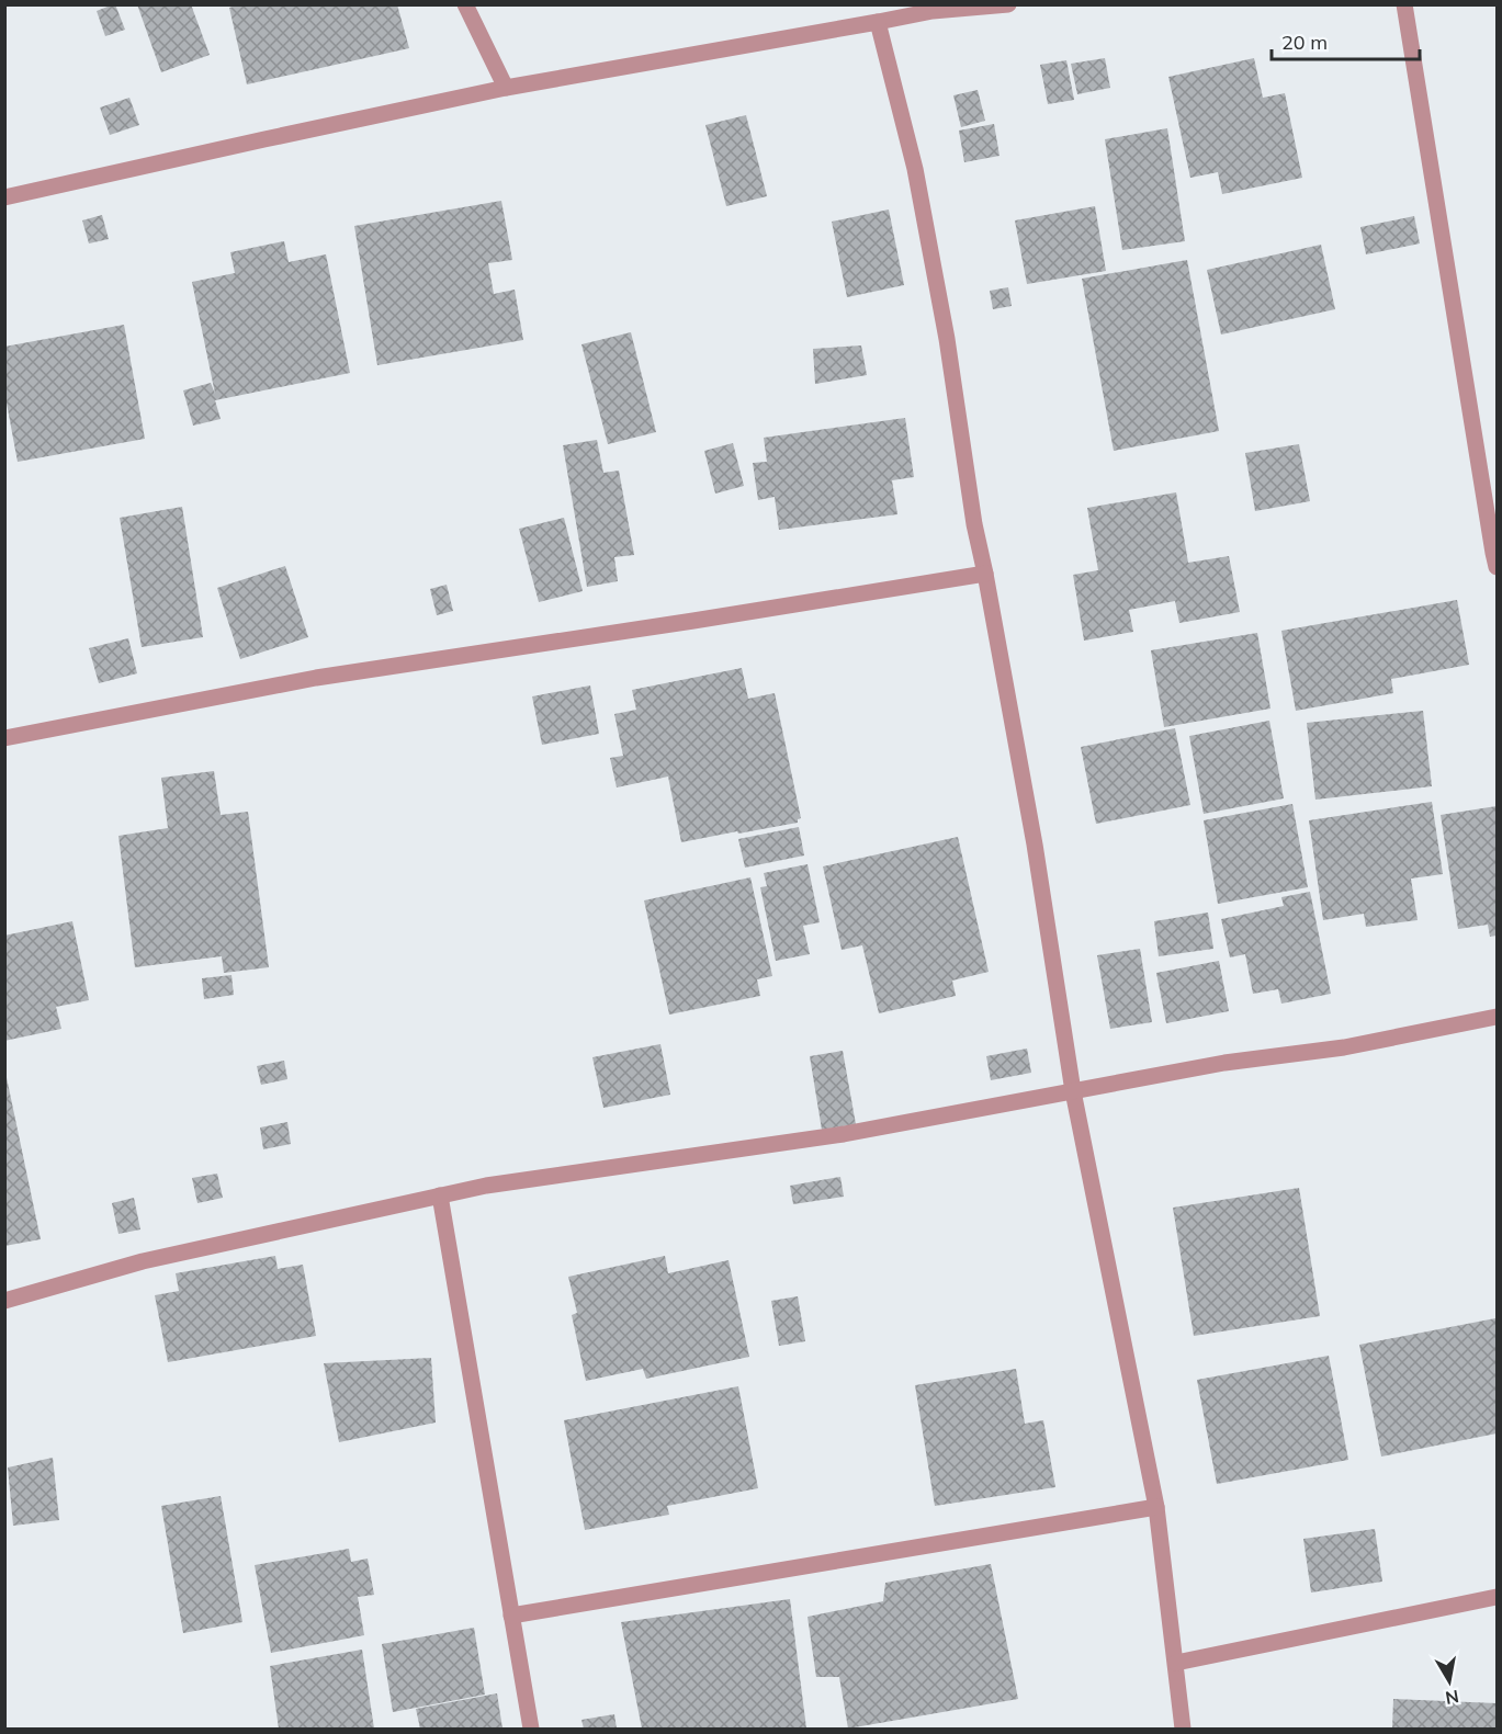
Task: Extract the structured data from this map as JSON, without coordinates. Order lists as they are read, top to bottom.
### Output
{
  "scale_bar": "20 m",
  "north": "bottom"
}
